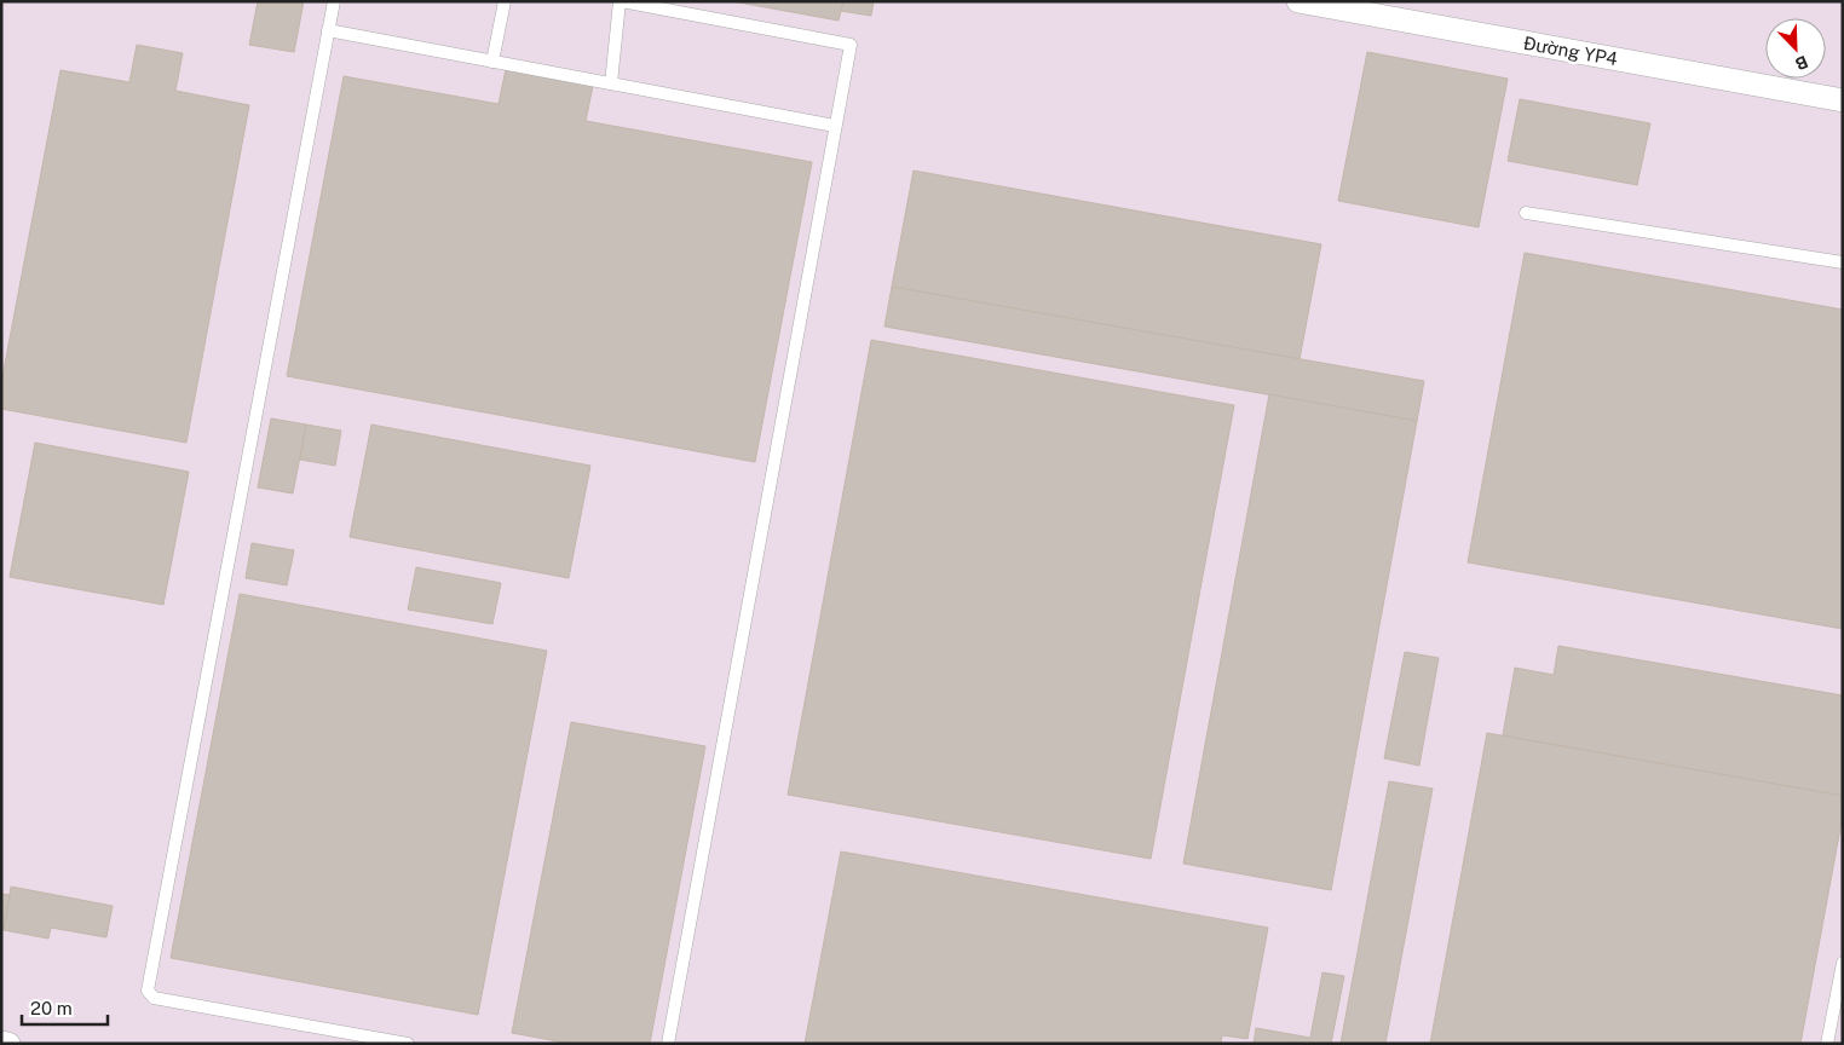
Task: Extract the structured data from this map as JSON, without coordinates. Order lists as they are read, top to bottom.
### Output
{
  "streets": {
    "street": ["Đường YP4"]
  },
  "scale_bar": "20 m",
  "north": "bottom right"
}
